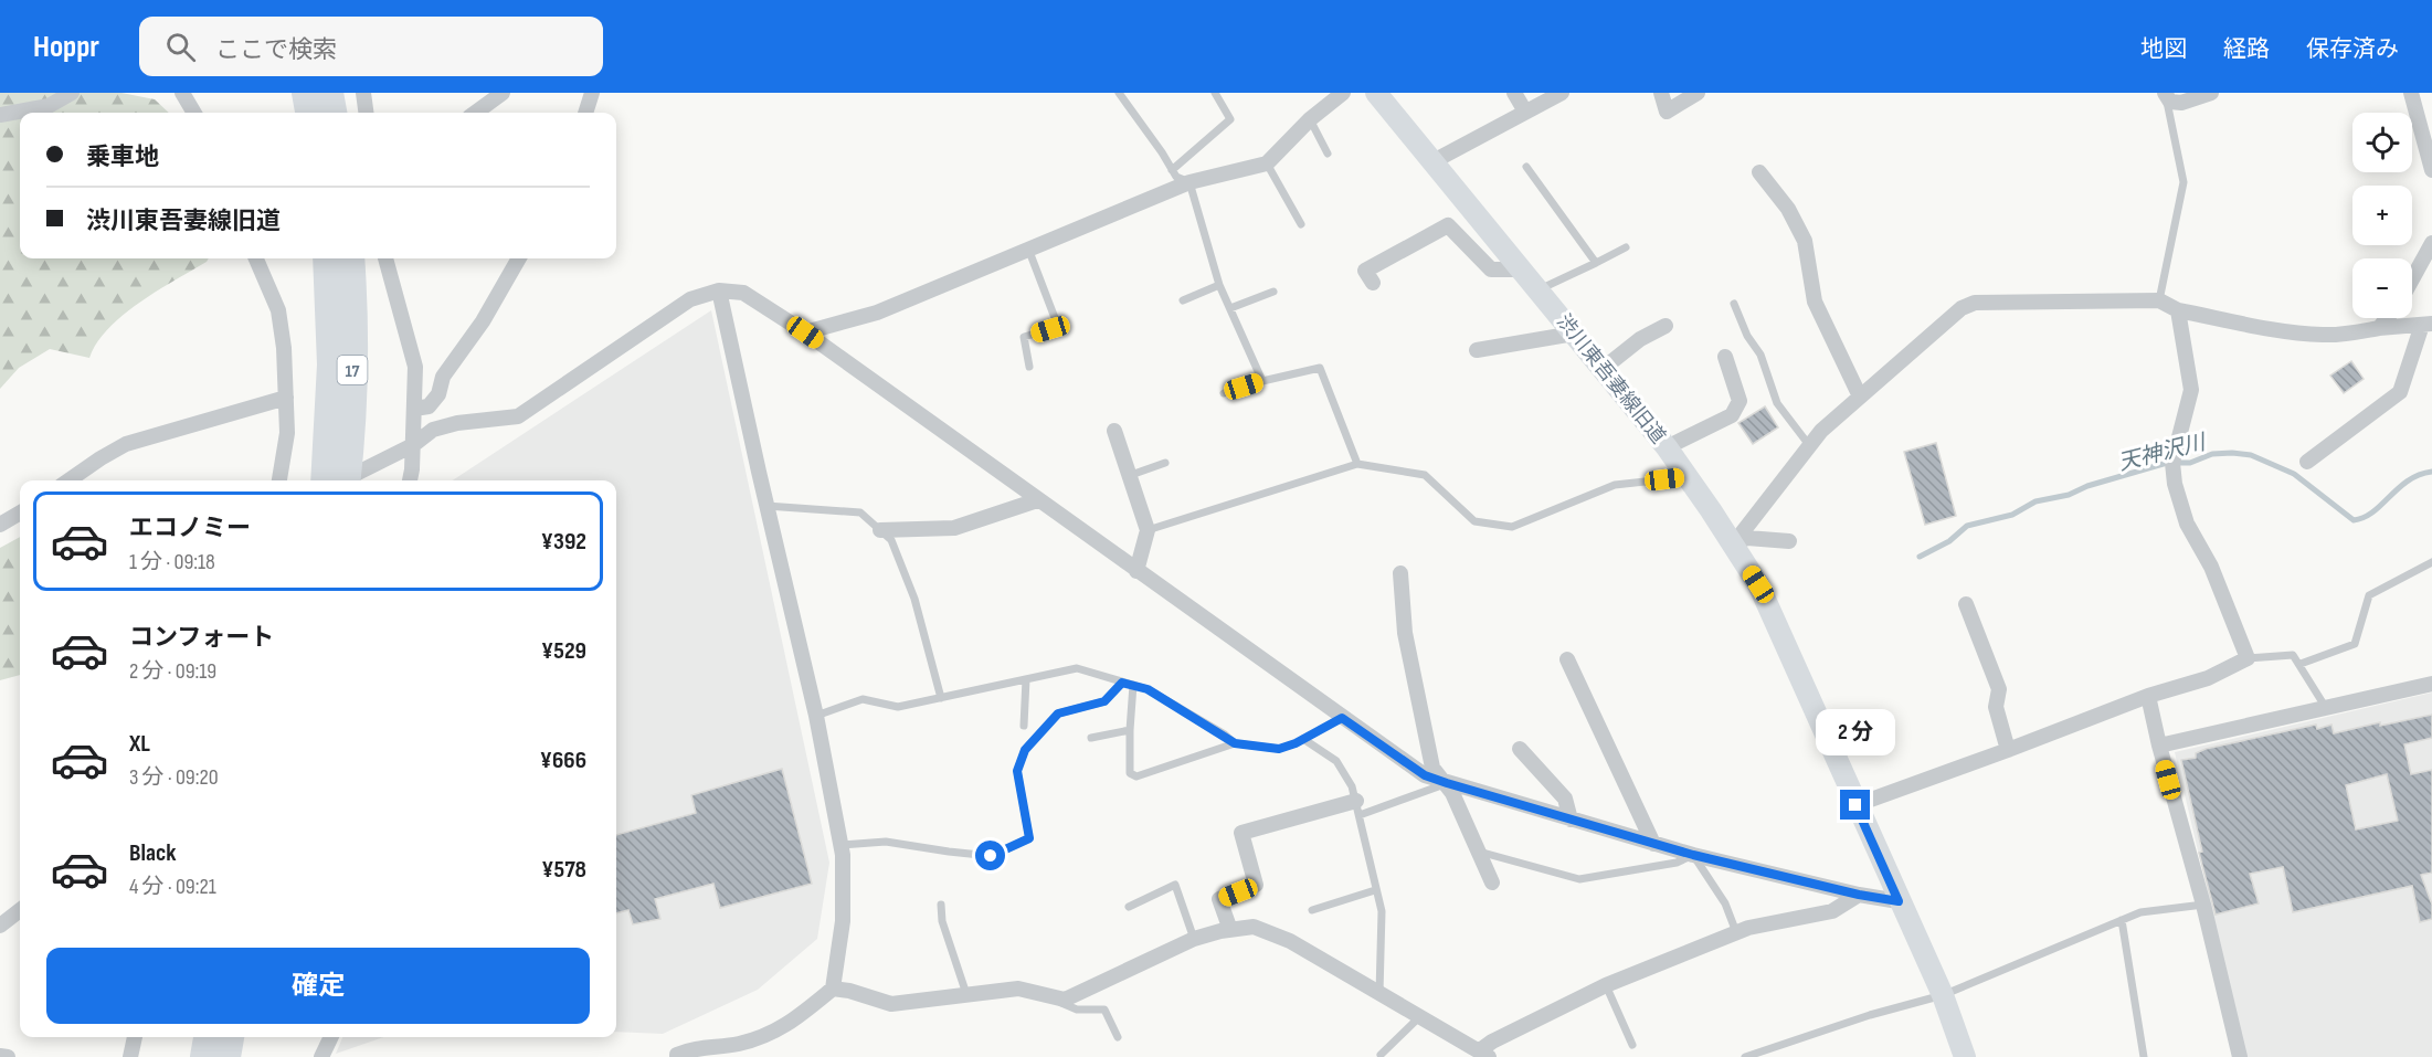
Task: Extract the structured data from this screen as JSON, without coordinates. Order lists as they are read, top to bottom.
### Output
{
  "streets": {
    "highway": ["17"],
    "street": ["渋川東吾妻線旧道"]
  },
  "water": ["天神沢川"],
  "page": {
    "header": "Hoppr",
    "search": "ここで検索",
    "nav": ["地図", "経路", "保存済み"],
    "map_buttons": ["+", "−"],
    "banner": ["乗車地", "渋川東吾妻線旧道"],
    "list": [
      {
        "name": "エコノミー",
        "note": "1 分 · 09:18",
        "value": "¥392"
      },
      {
        "name": "コンフォート",
        "note": "2 分 · 09:19",
        "value": "¥529"
      },
      {
        "name": "XL",
        "note": "3 分 · 09:20",
        "value": "¥666"
      },
      {
        "name": "Black",
        "note": "4 分 · 09:21",
        "value": "¥578"
      }
    ],
    "bubble": "2 分",
    "buttons": "確定"
  }
}
